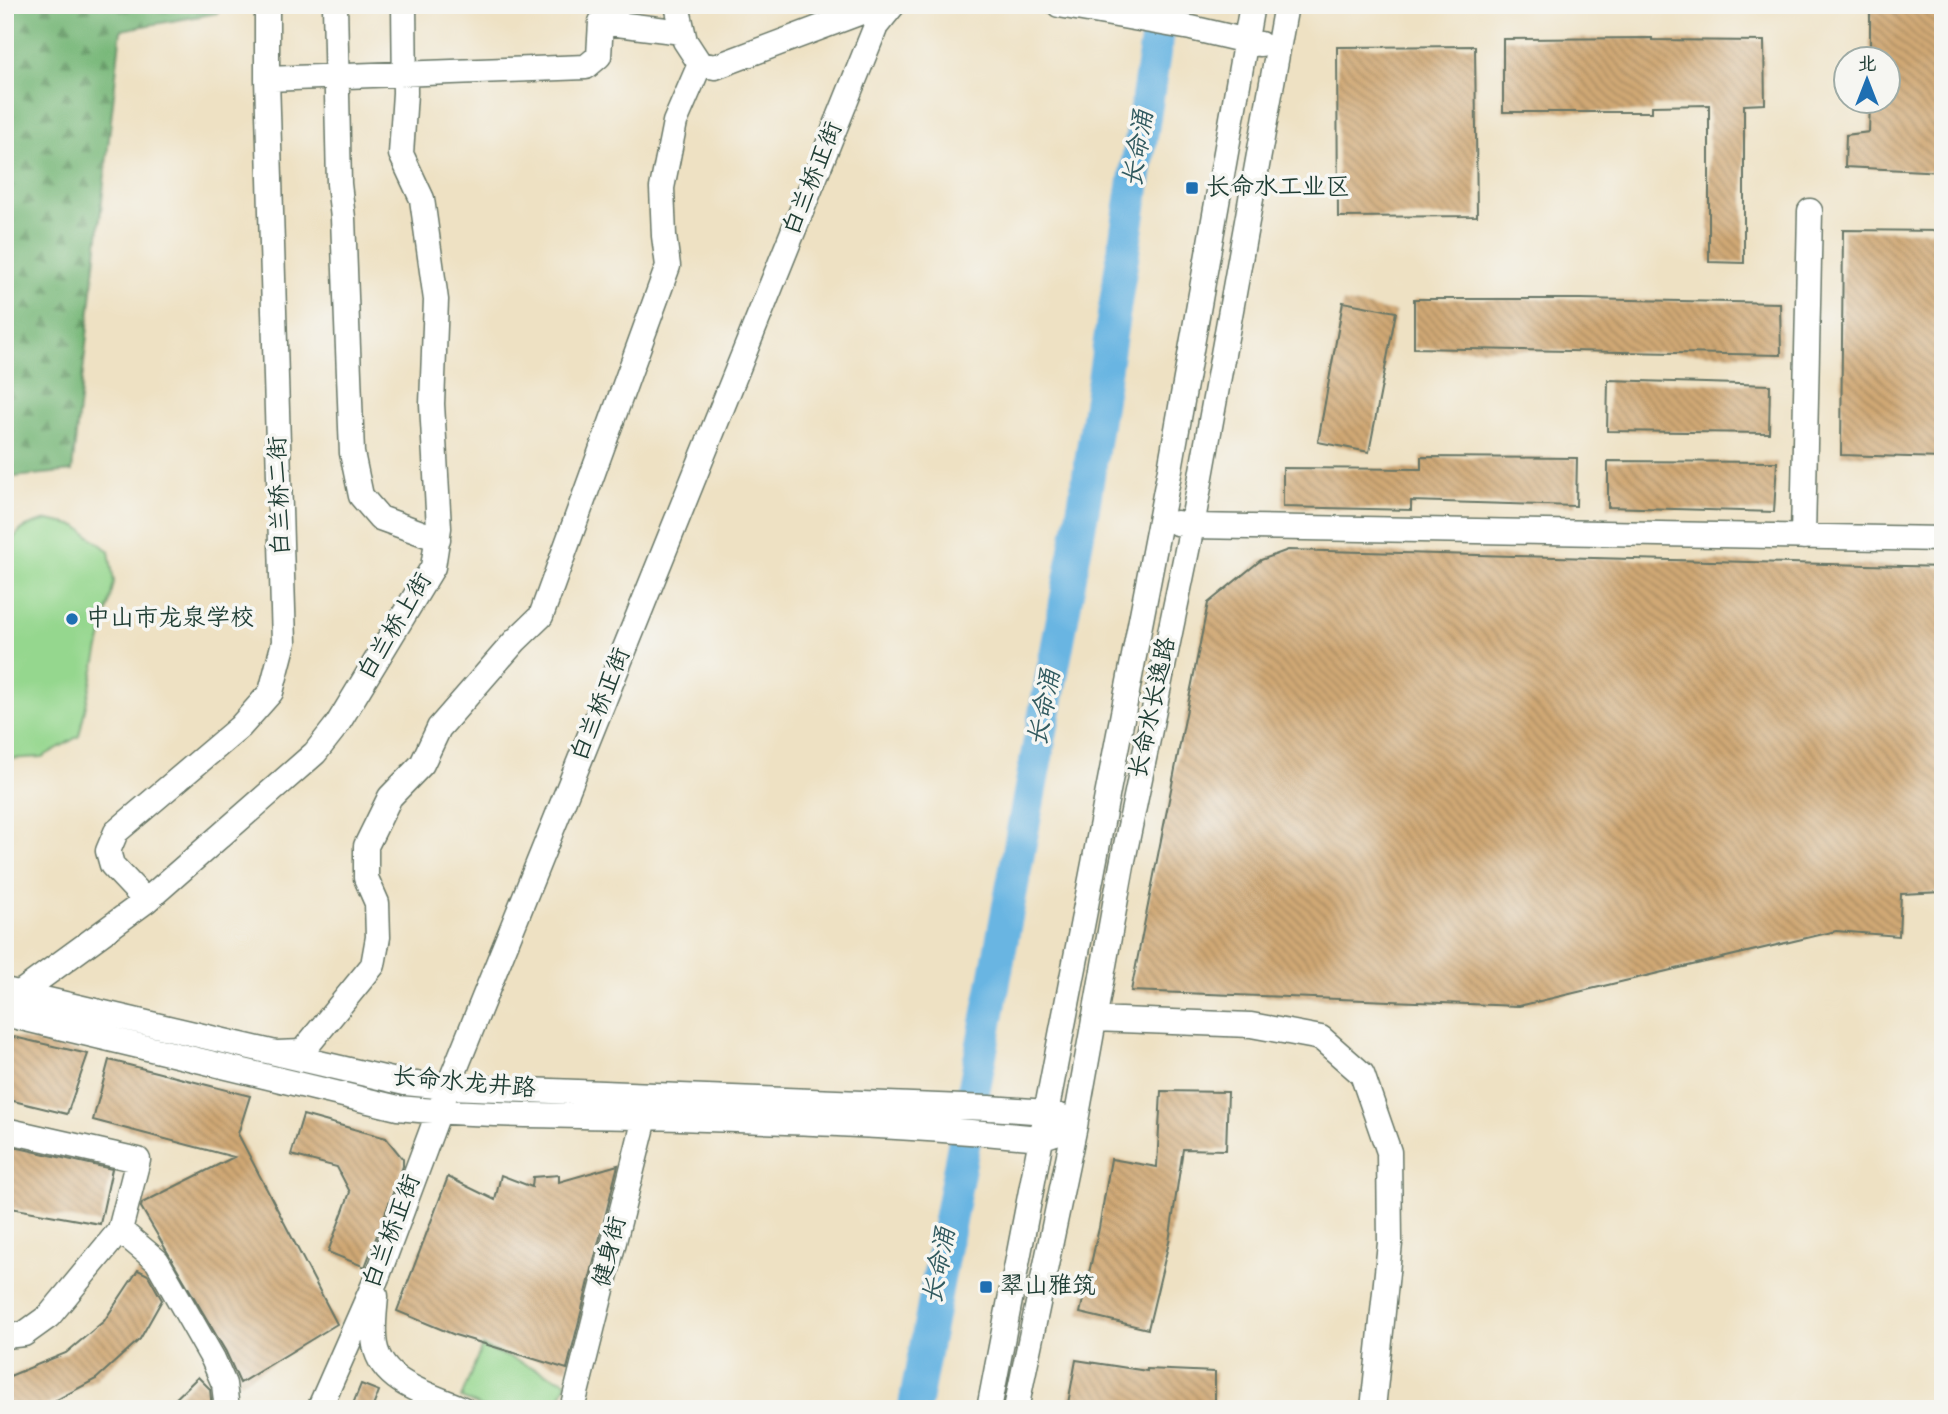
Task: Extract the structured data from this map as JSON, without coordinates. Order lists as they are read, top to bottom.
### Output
{
  "streets": {
    "street": [
      "白兰桥正街",
      "白兰桥二街",
      "白兰桥上街",
      "长命水长逸路",
      "长命水龙井路",
      "健身街"
    ]
  },
  "crossings": [
    ["白兰桥正街", "长命水龙井路"],
    ["白兰桥二街", "白兰桥上街"],
    ["白兰桥上街", "长命水龙井路"],
    ["长命水龙井路", "健身街"]
  ],
  "water": ["长命涌"],
  "places": {
    "transit": ["长命水工业区", "翠山雅筑"],
    "other": ["中山市龙泉学校"]
  },
  "north": "top"
}
